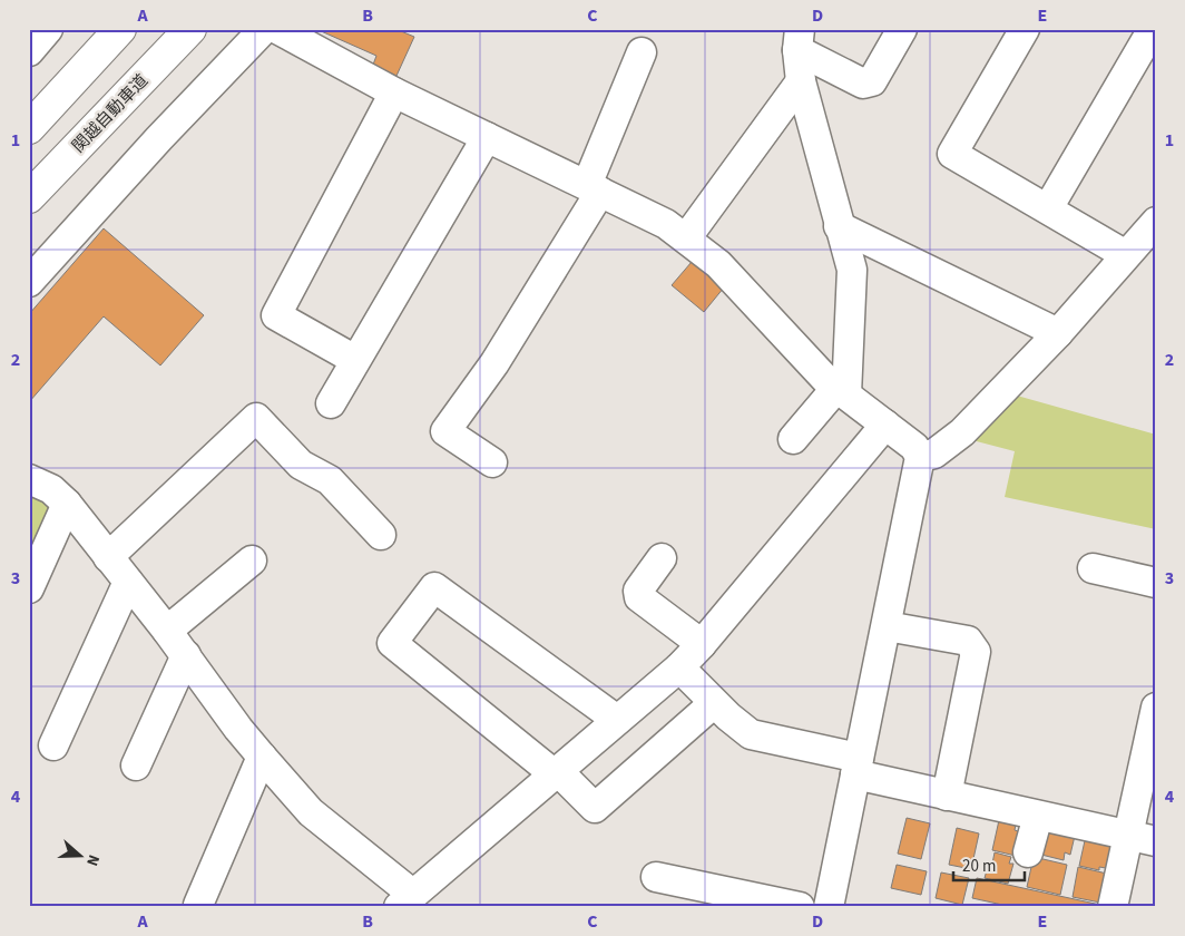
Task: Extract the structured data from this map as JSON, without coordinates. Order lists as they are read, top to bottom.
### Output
{
  "streets": {
    "highway": ["関越自動車道"]
  },
  "scale_bar": "20 m",
  "north": "right",
  "grid": {
    "columns": [
      "A",
      "B",
      "C",
      "D",
      "E"
    ],
    "rows": [
      "1",
      "2",
      "3",
      "4"
    ]
  }
}
